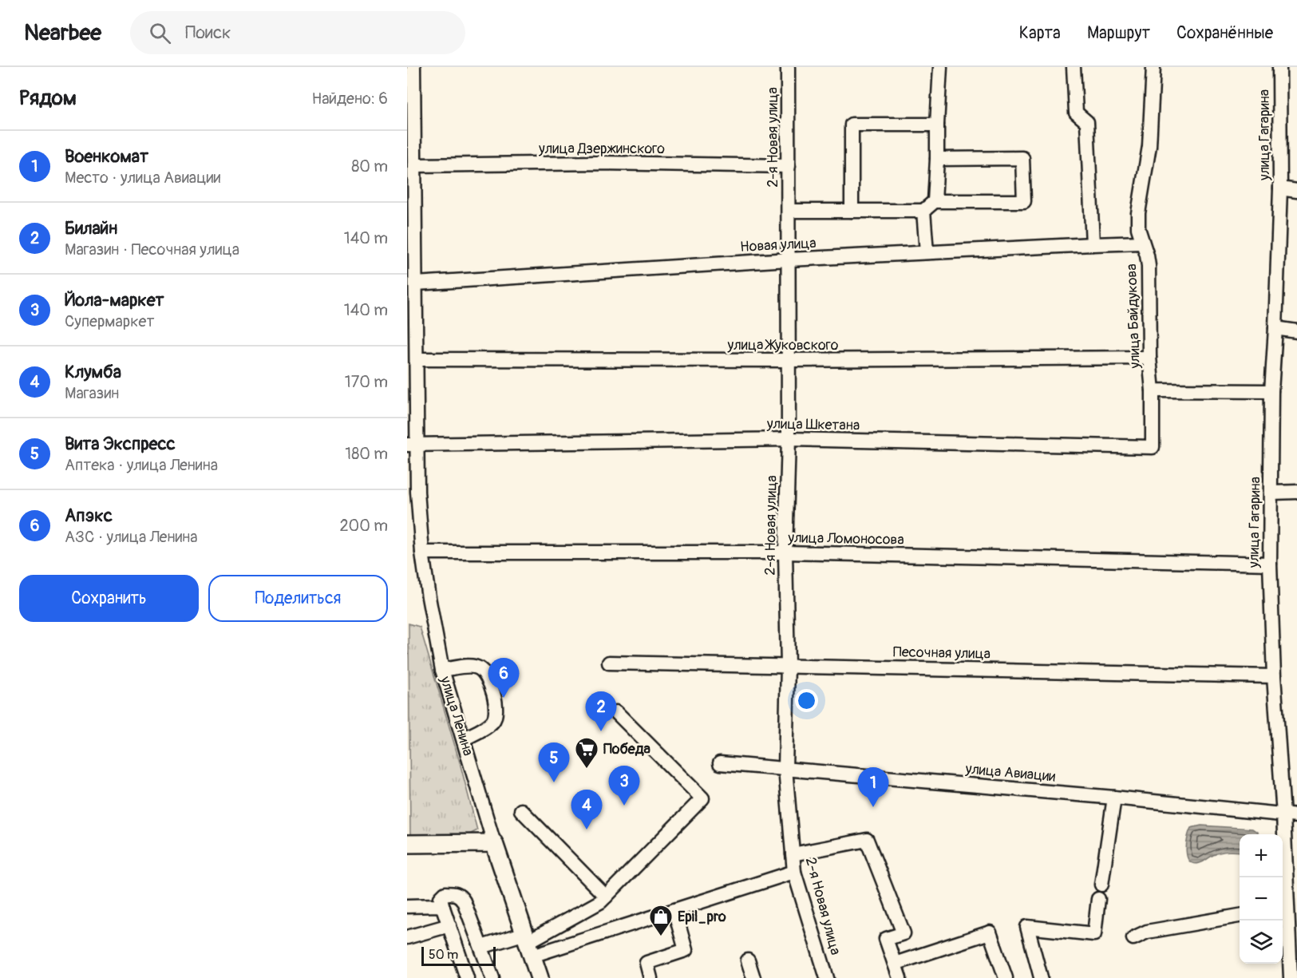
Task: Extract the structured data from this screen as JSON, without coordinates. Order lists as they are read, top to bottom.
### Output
{
  "streets": {
    "main road": ["улица Ленина"],
    "street": [
      "улица Гагарина",
      "2-я Новая улица",
      "улица Дзержинского",
      "Новая улица",
      "улица Байдукова",
      "улица Жуковского",
      "улица Шкетана",
      "улица Ломоносова",
      "Песочная улица",
      "улица Авиации"
    ]
  },
  "crossings": [
    ["улица Гагарина", "улица Ломоносова"],
    ["улица Гагарина", "Песочная улица"],
    ["улица Гагарина", "улица Авиации"],
    ["2-я Новая улица", "улица Дзержинского"],
    ["2-я Новая улица", "Новая улица"],
    ["2-я Новая улица", "улица Жуковского"],
    ["2-я Новая улица", "улица Шкетана"],
    ["2-я Новая улица", "улица Ломоносова"],
    ["2-я Новая улица", "Песочная улица"],
    ["2-я Новая улица", "улица Авиации"],
    ["улица Дзержинского", "улица Ленина"],
    ["Новая улица", "улица Байдукова"],
    ["Новая улица", "улица Ленина"],
    ["улица Байдукова", "улица Жуковского"],
    ["улица Байдукова", "улица Шкетана"],
    ["улица Жуковского", "улица Ленина"],
    ["улица Шкетана", "улица Ленина"],
    ["улица Ломоносова", "улица Ленина"]
  ],
  "places": {
    "supermarket": ["Победа"],
    "shop": ["Epil_pro"]
  },
  "scale_bar": "50 m",
  "page": {
    "header": "Nearbee",
    "search": "Поиск",
    "nav": ["Карта", "Маршрут", "Сохранённые"],
    "heading": ["Рядом", "Найдено: 6"],
    "list": [
      {
        "mark": "1",
        "name": "Военкомат",
        "note": "Место · улица Авиации",
        "value": "80 m"
      },
      {
        "mark": "2",
        "name": "Билайн",
        "note": "Магазин · Песочная улица",
        "value": "140 m"
      },
      {
        "mark": "3",
        "name": "Йола-маркет",
        "note": "Супермаркет",
        "value": "140 m"
      },
      {
        "mark": "4",
        "name": "Клумба",
        "note": "Магазин",
        "value": "170 m"
      },
      {
        "mark": "5",
        "name": "Вита Экспресс",
        "note": "Аптека · улица Ленина",
        "value": "180 m"
      },
      {
        "mark": "6",
        "name": "Апэкс",
        "note": "АЗС · улица Ленина",
        "value": "200 m"
      }
    ],
    "buttons": ["Сохранить", "Поделиться"],
    "pins": [
      "6",
      "2",
      "5",
      "3",
      "1",
      "4"
    ],
    "map_buttons": ["+", "−"],
    "scale": "50 m"
  }
}
